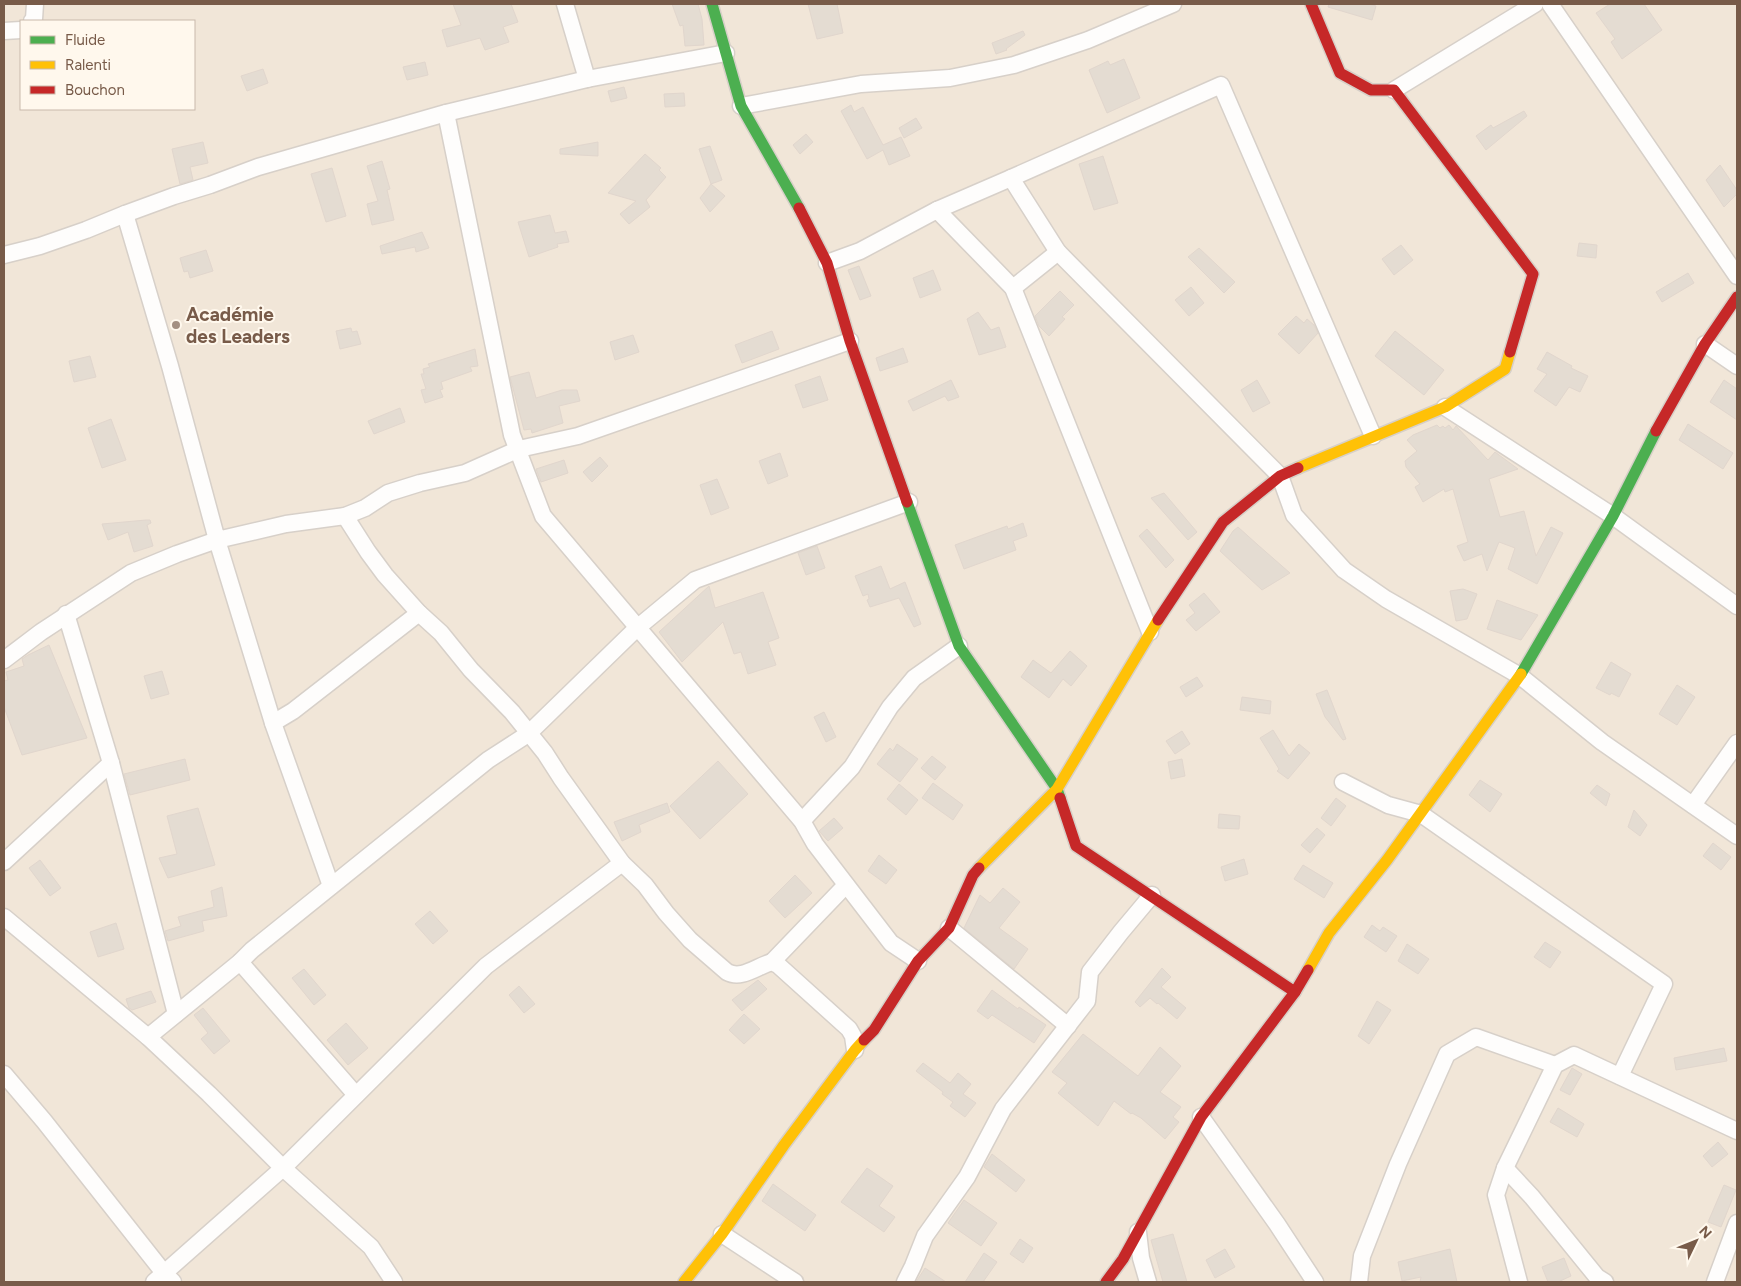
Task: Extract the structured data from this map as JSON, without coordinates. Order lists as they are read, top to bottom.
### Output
{
  "places": ["Académie des Leaders"],
  "legend": ["Fluide", "Ralenti", "Bouchon"],
  "north": "top right"
}
